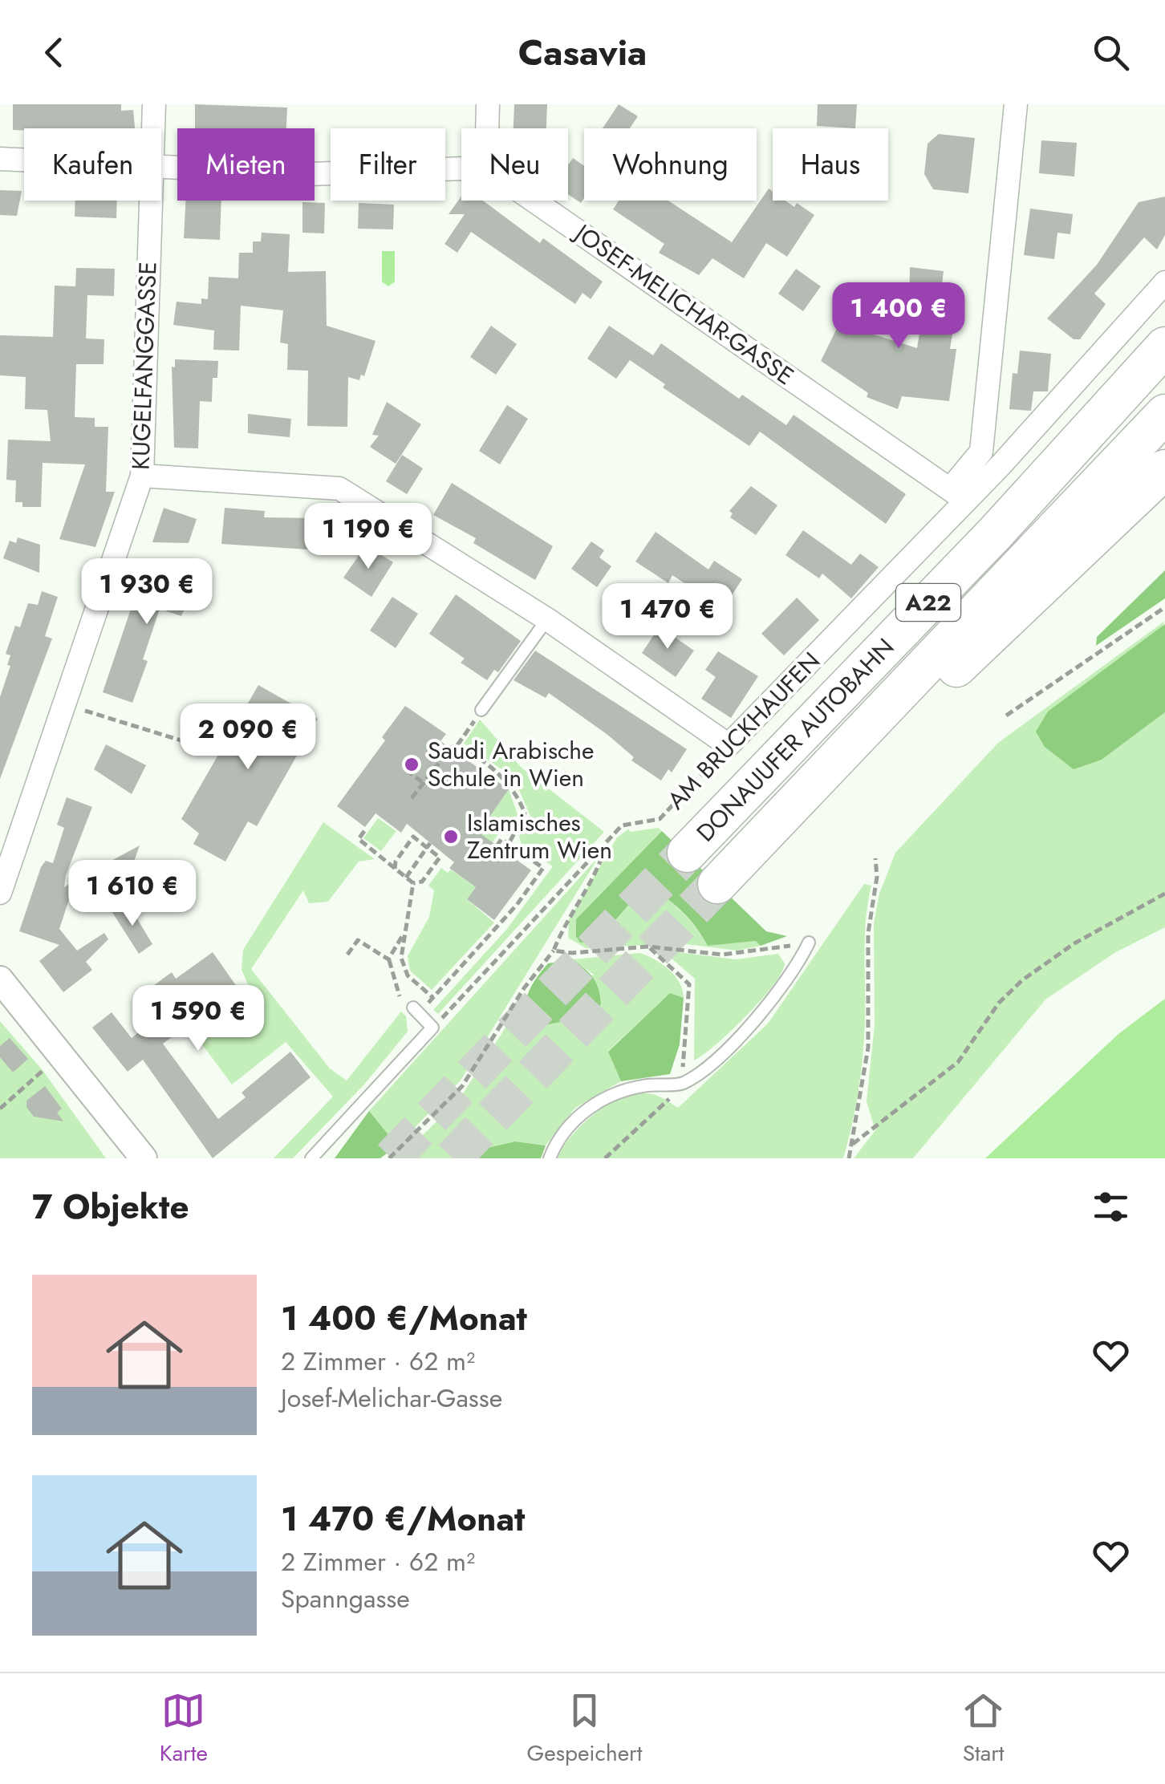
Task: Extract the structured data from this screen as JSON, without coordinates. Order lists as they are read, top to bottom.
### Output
{
  "streets": {
    "highway": ["A22", "DONAUUFER AUTOBAHN"],
    "street": ["JOSEF-MELICHAR-GASSE", "KUGELFANGGASSE", "AM BRUCKHAUFEN"]
  },
  "crossings": [
    ["JOSEF-MELICHAR-GASSE", "AM BRUCKHAUFEN"]
  ],
  "places": ["Saudi Arabische Schule in Wien", "Islamisches Zentrum Wien"],
  "page": {
    "header": "Casavia",
    "chip": [
      "Kaufen",
      "Mieten",
      "Filter",
      "Neu",
      "Wohnung",
      "Haus"
    ],
    "price": [
      "1 400 €",
      "1 190 €",
      "1 930 €",
      "1 470 €",
      "2 090 €",
      "1 610 €",
      "1 590 €"
    ],
    "heading": "7 Objekte",
    "list": [
      {
        "name": "1 400 €/Monat",
        "note": "2 Zimmer · 62 m² · Josef-Melichar-Gasse"
      },
      {
        "name": "1 470 €/Monat",
        "note": "2 Zimmer · 62 m² · Spanngasse"
      }
    ],
    "tabs": ["Karte", "Gespeichert", "Start"]
  }
}
